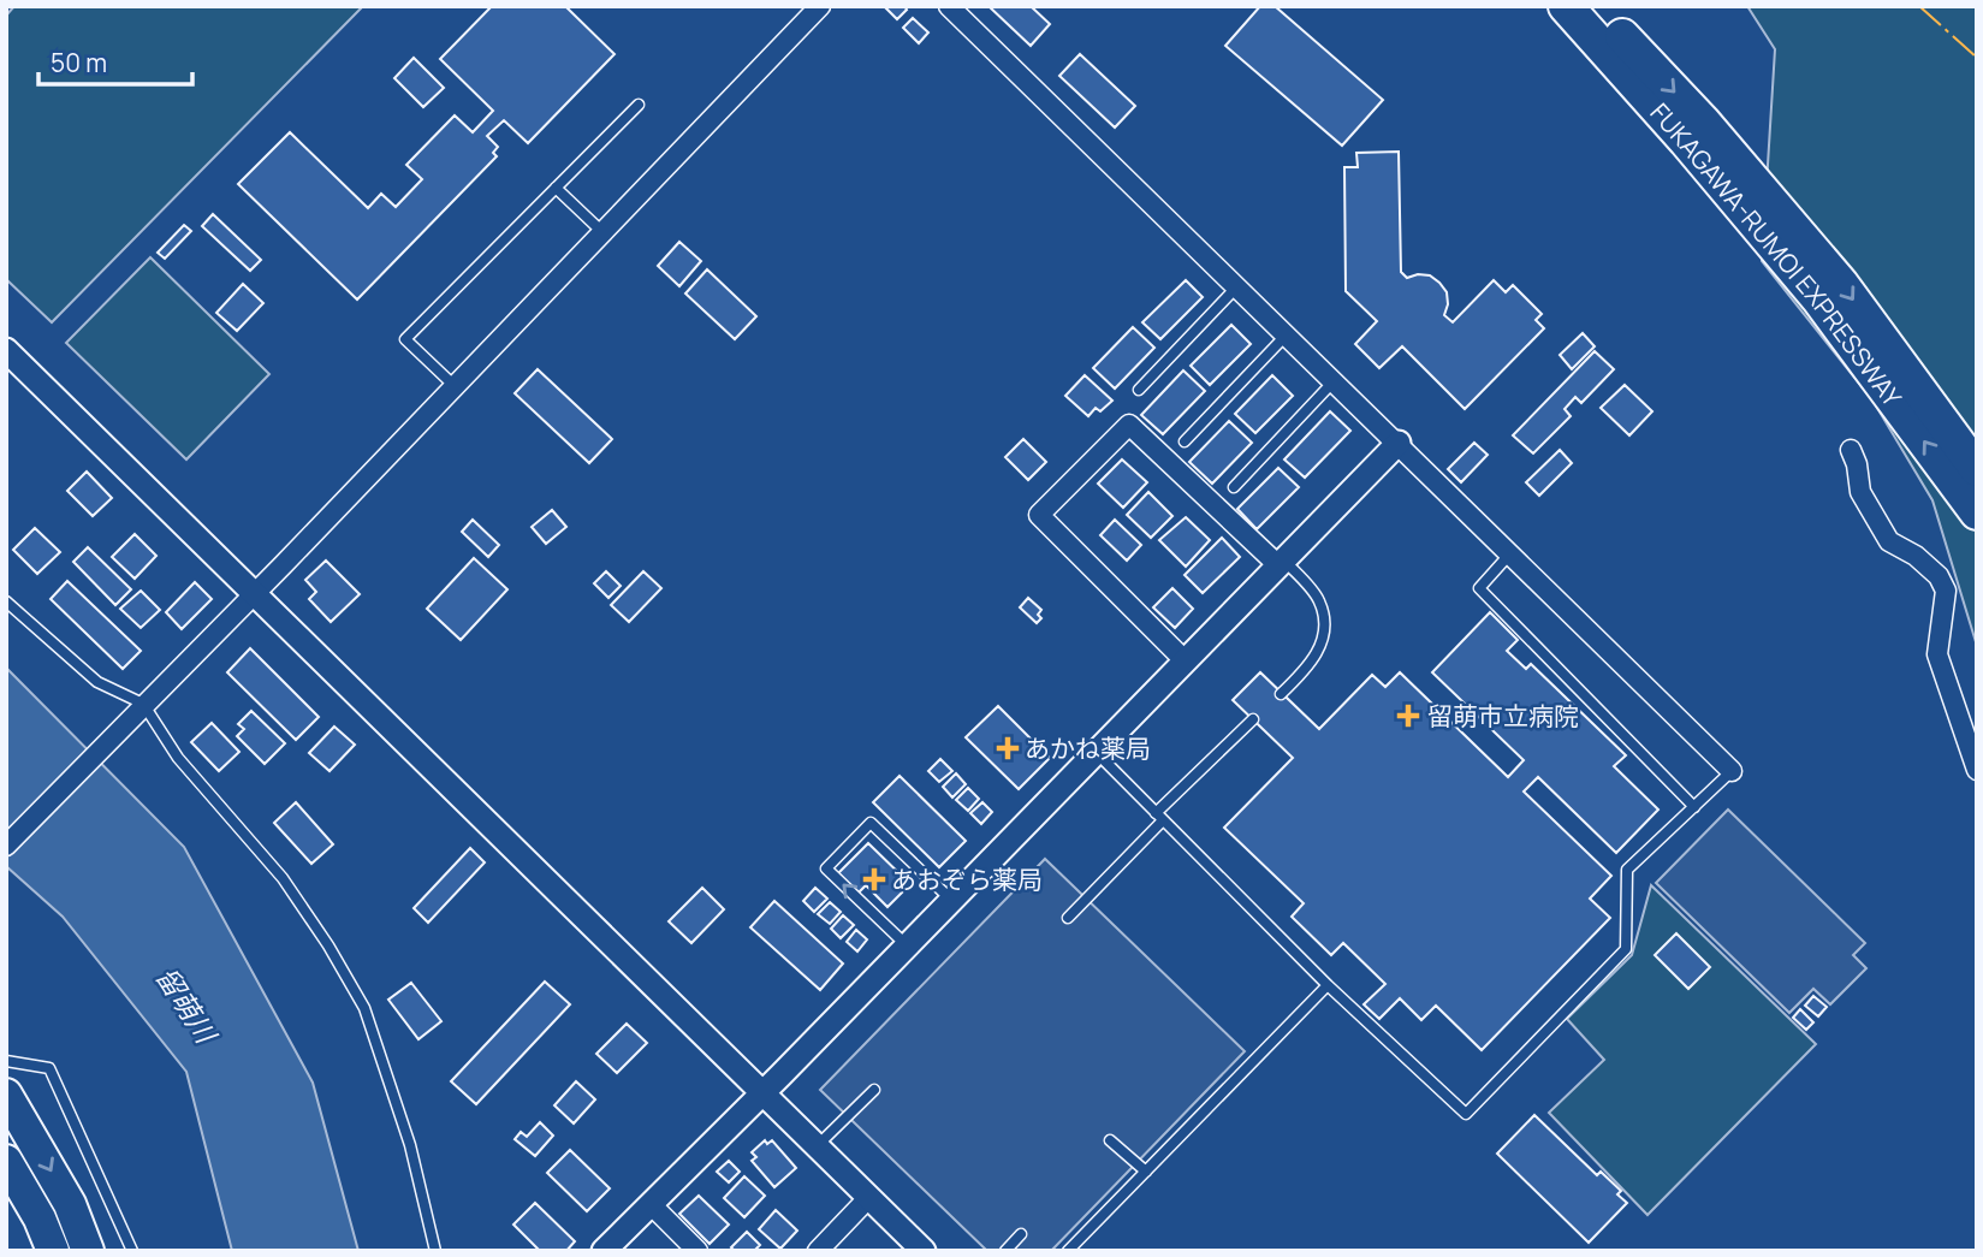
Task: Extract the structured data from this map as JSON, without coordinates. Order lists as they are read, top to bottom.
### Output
{
  "streets": {
    "highway": ["FUKAGAWA-RUMOI EXPRESSWAY"]
  },
  "water": ["留萌川"],
  "places": {
    "health": ["留萌市立病院", "あかね薬局", "あおぞら薬局"]
  },
  "scale_bar": "50 m"
}
